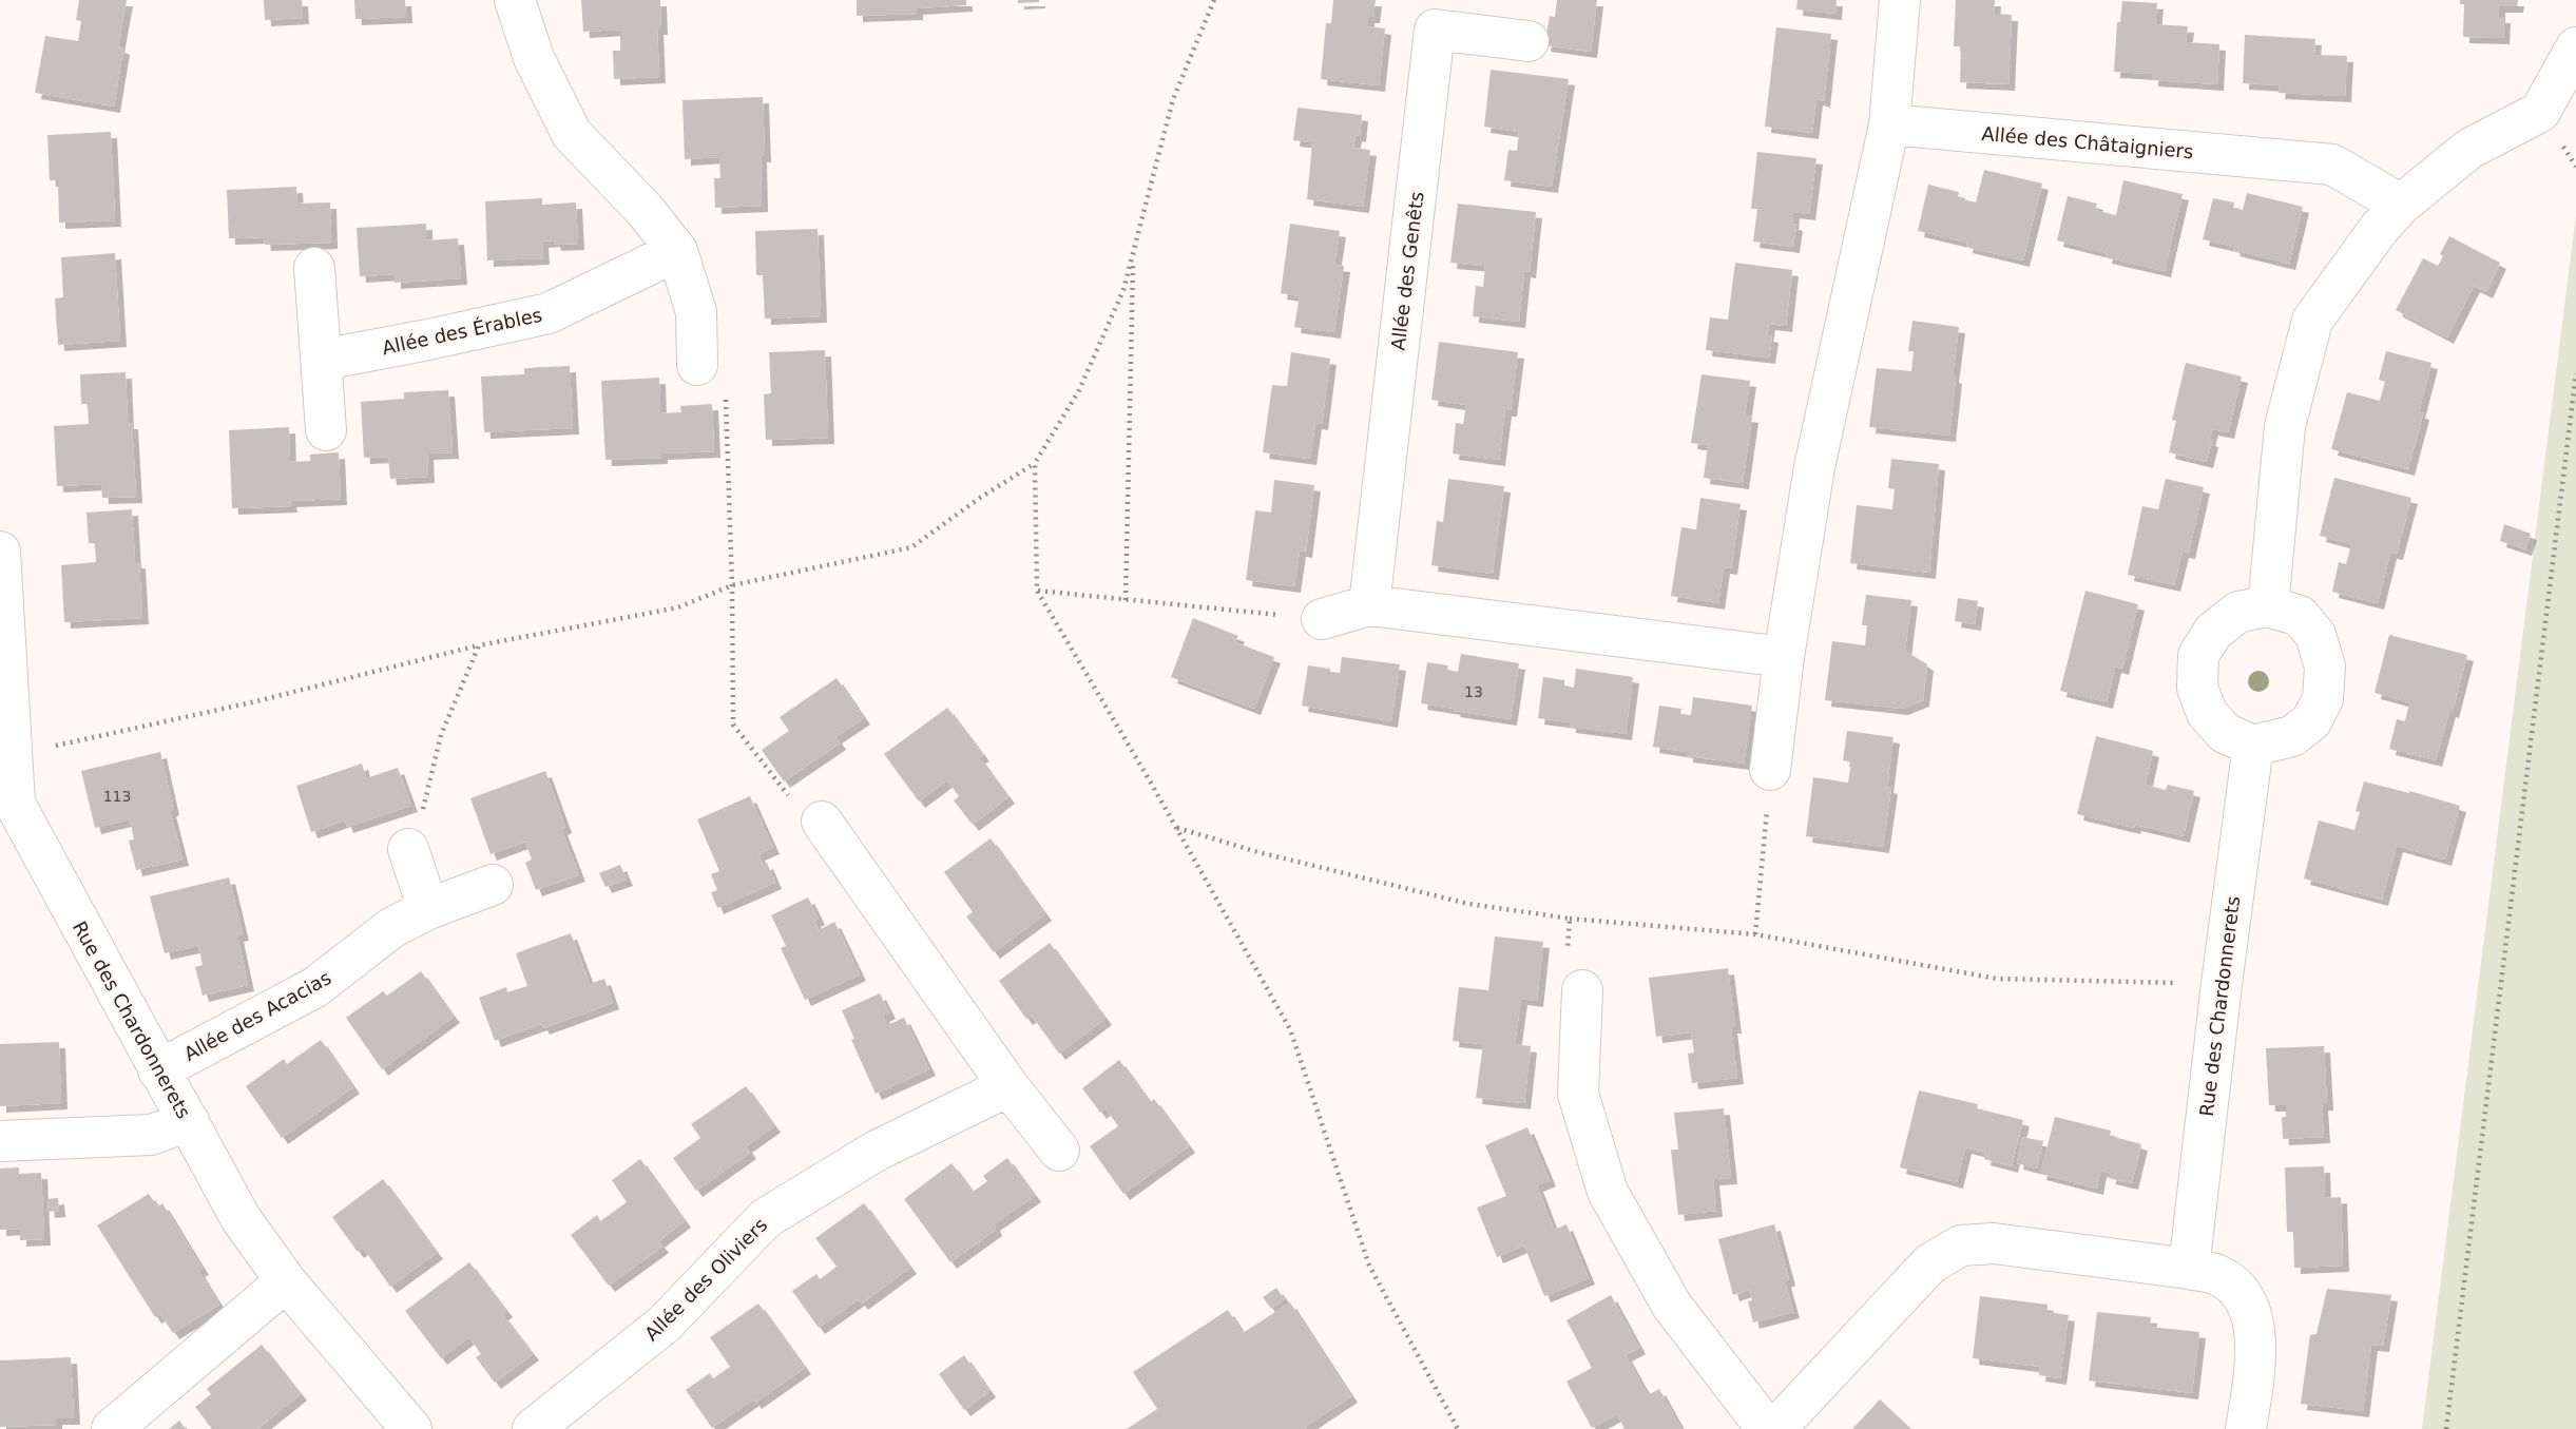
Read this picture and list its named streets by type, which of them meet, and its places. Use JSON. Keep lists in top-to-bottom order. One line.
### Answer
{"streets":{"street":["Allée des Châtaigniers","Allée des Genêts","Allée des Érables","Rue des Chardonnerets","Allée des Acacias","Allée des Oliviers"]},"crossings":[["Rue des Chardonnerets","Allée des Acacias"]],"house_numbers":["13","113"]}
